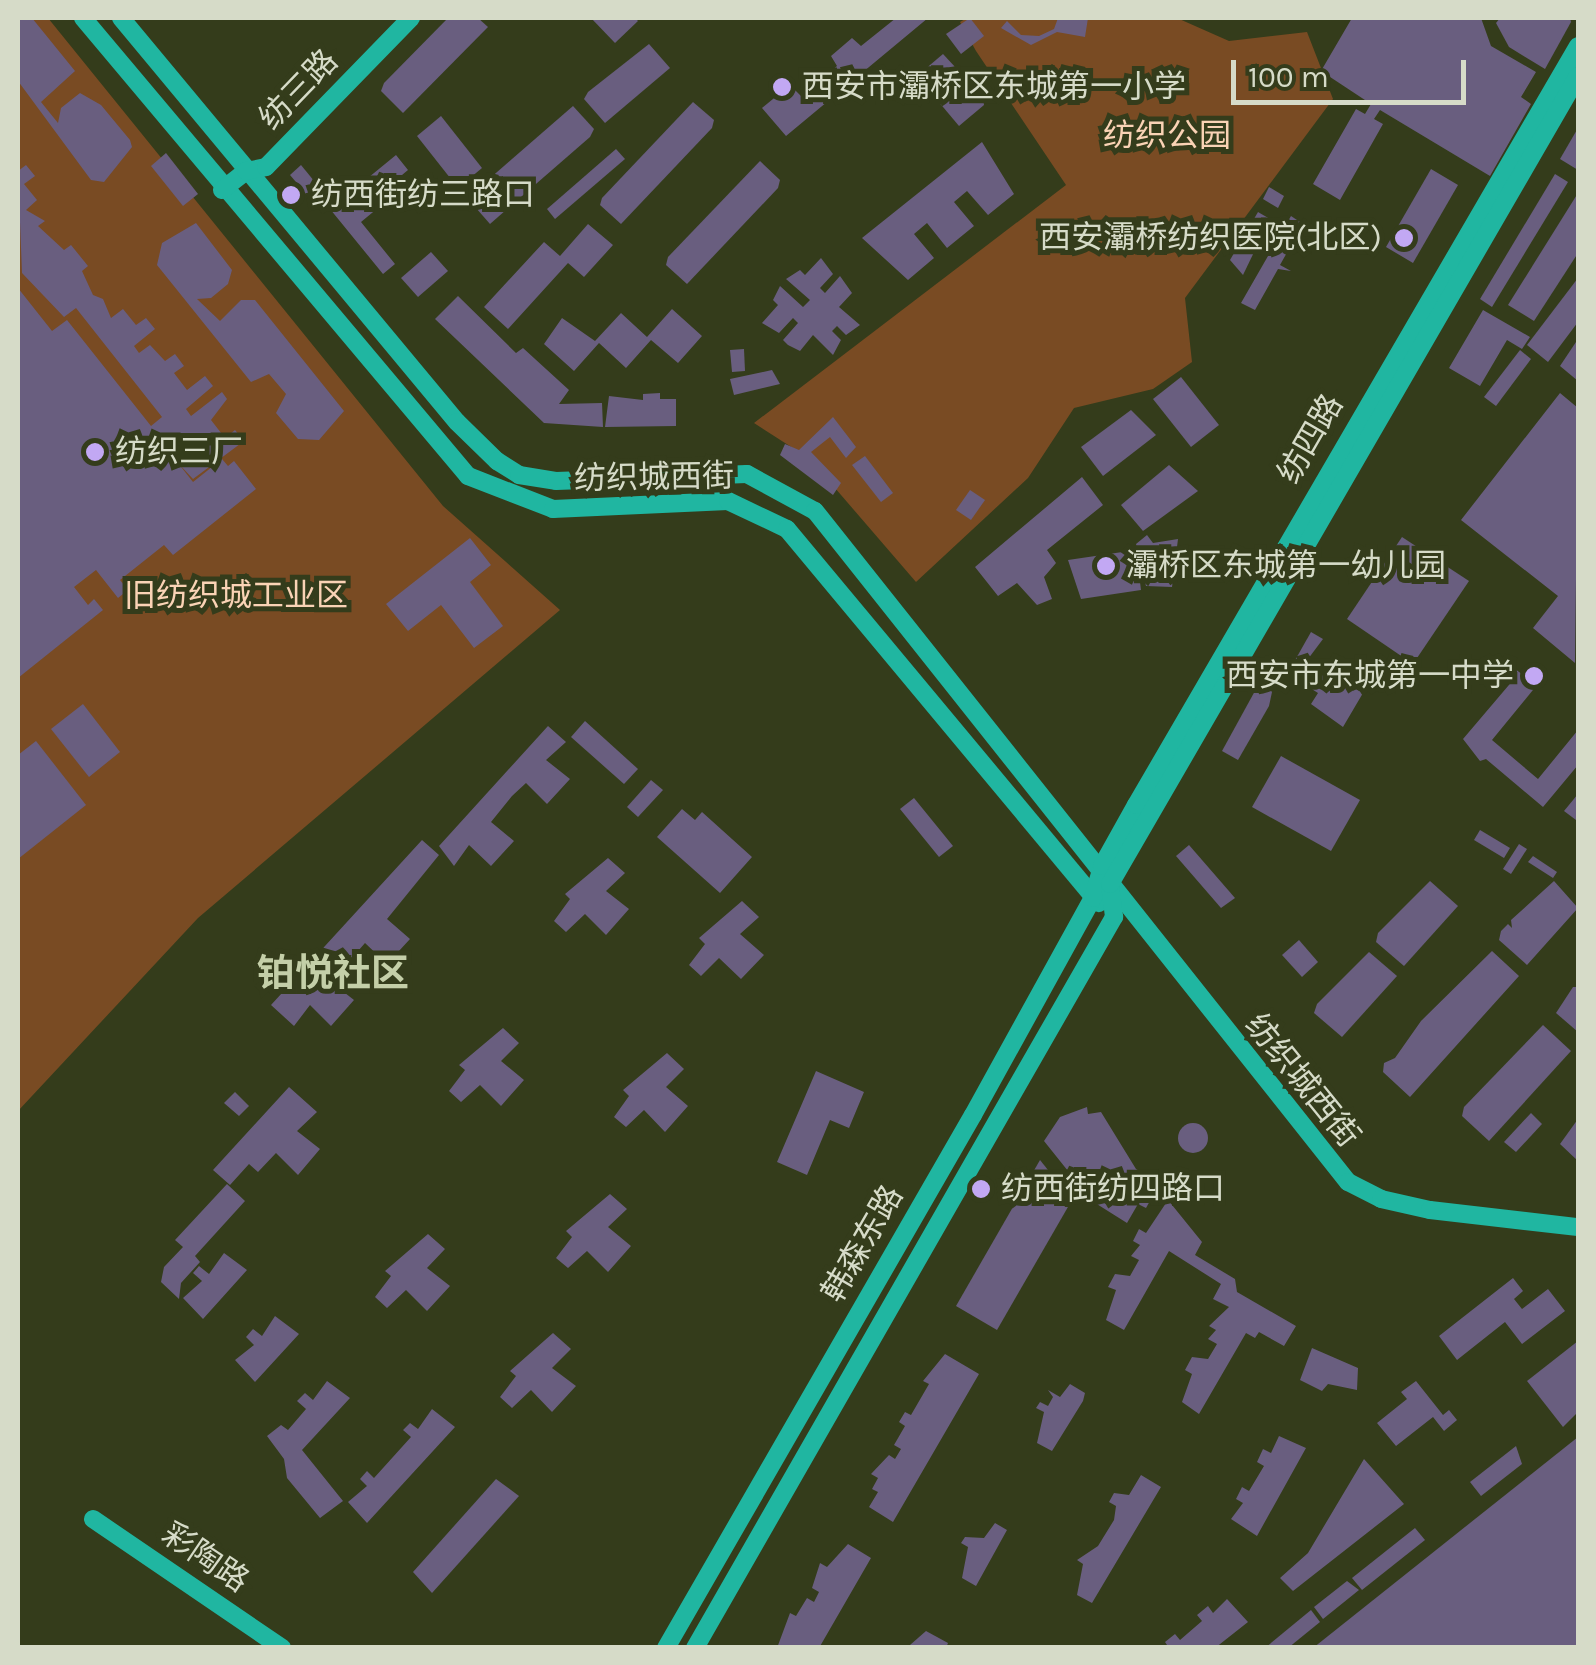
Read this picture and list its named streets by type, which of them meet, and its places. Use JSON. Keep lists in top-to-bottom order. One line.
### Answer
{"streets":{"main road":["纺三路","纺四路","纺织城西街","韩森东路","彩陶路"]},"crossings":[["纺三路","纺织城西街"],["纺四路","纺织城西街"],["纺四路","韩森东路"],["纺织城西街","韩森东路"]],"districts":["铂悦社区"],"parks":["纺织公园","旧纺织城工业区"],"places":["西安市灞桥区东城第一小学","纺西街纺三路口","西安灞桥纺织医院(北区)","纺织三厂","灞桥区东城第一幼儿园","西安市东城第一中学","纺西街纺四路口"],"scale_bar":"100 m"}
